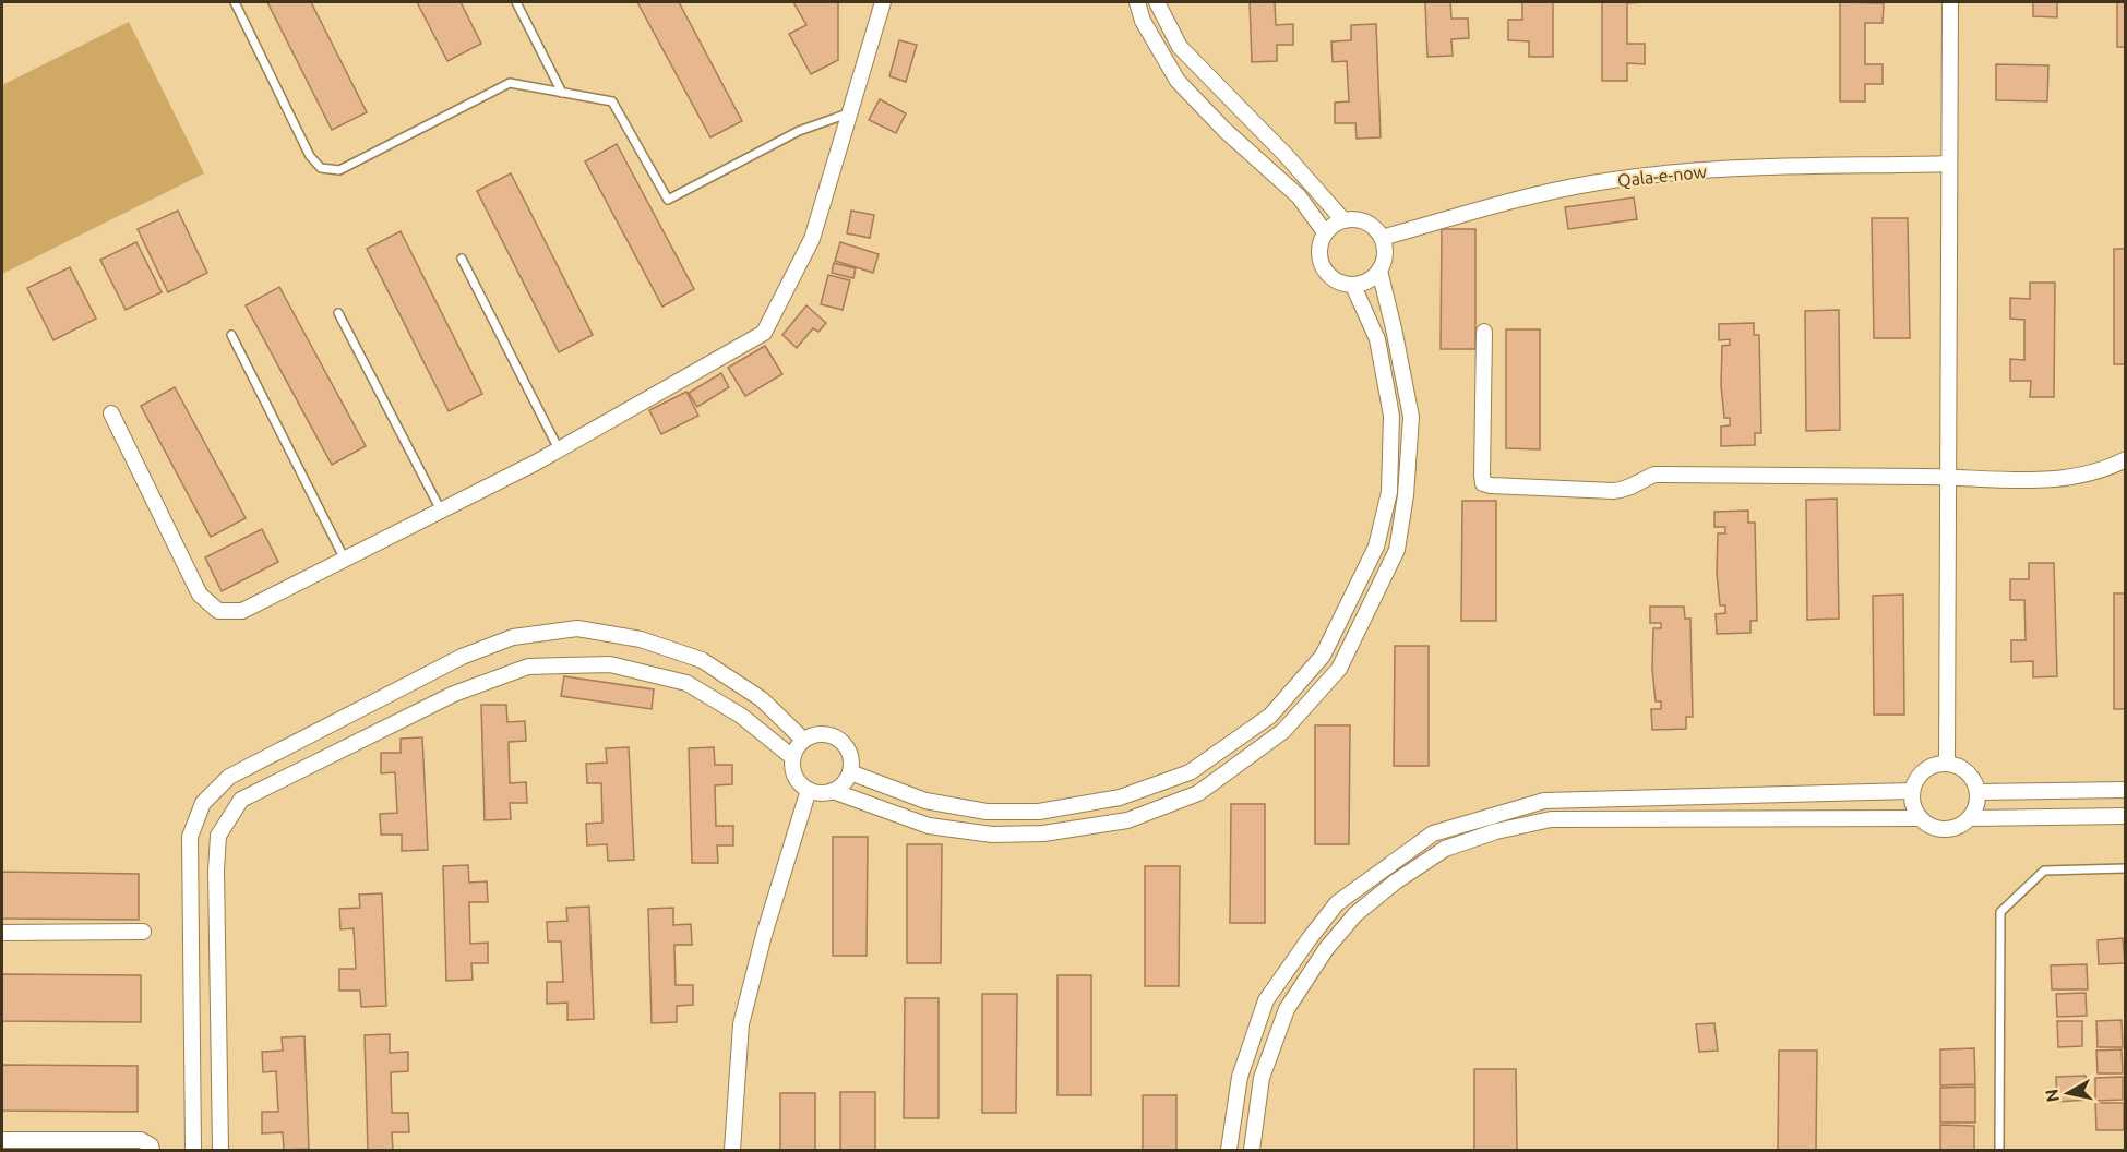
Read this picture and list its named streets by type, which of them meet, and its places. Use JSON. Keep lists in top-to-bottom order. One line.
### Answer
{"streets":{"street":["Qala-e-now"]},"north":"left"}
